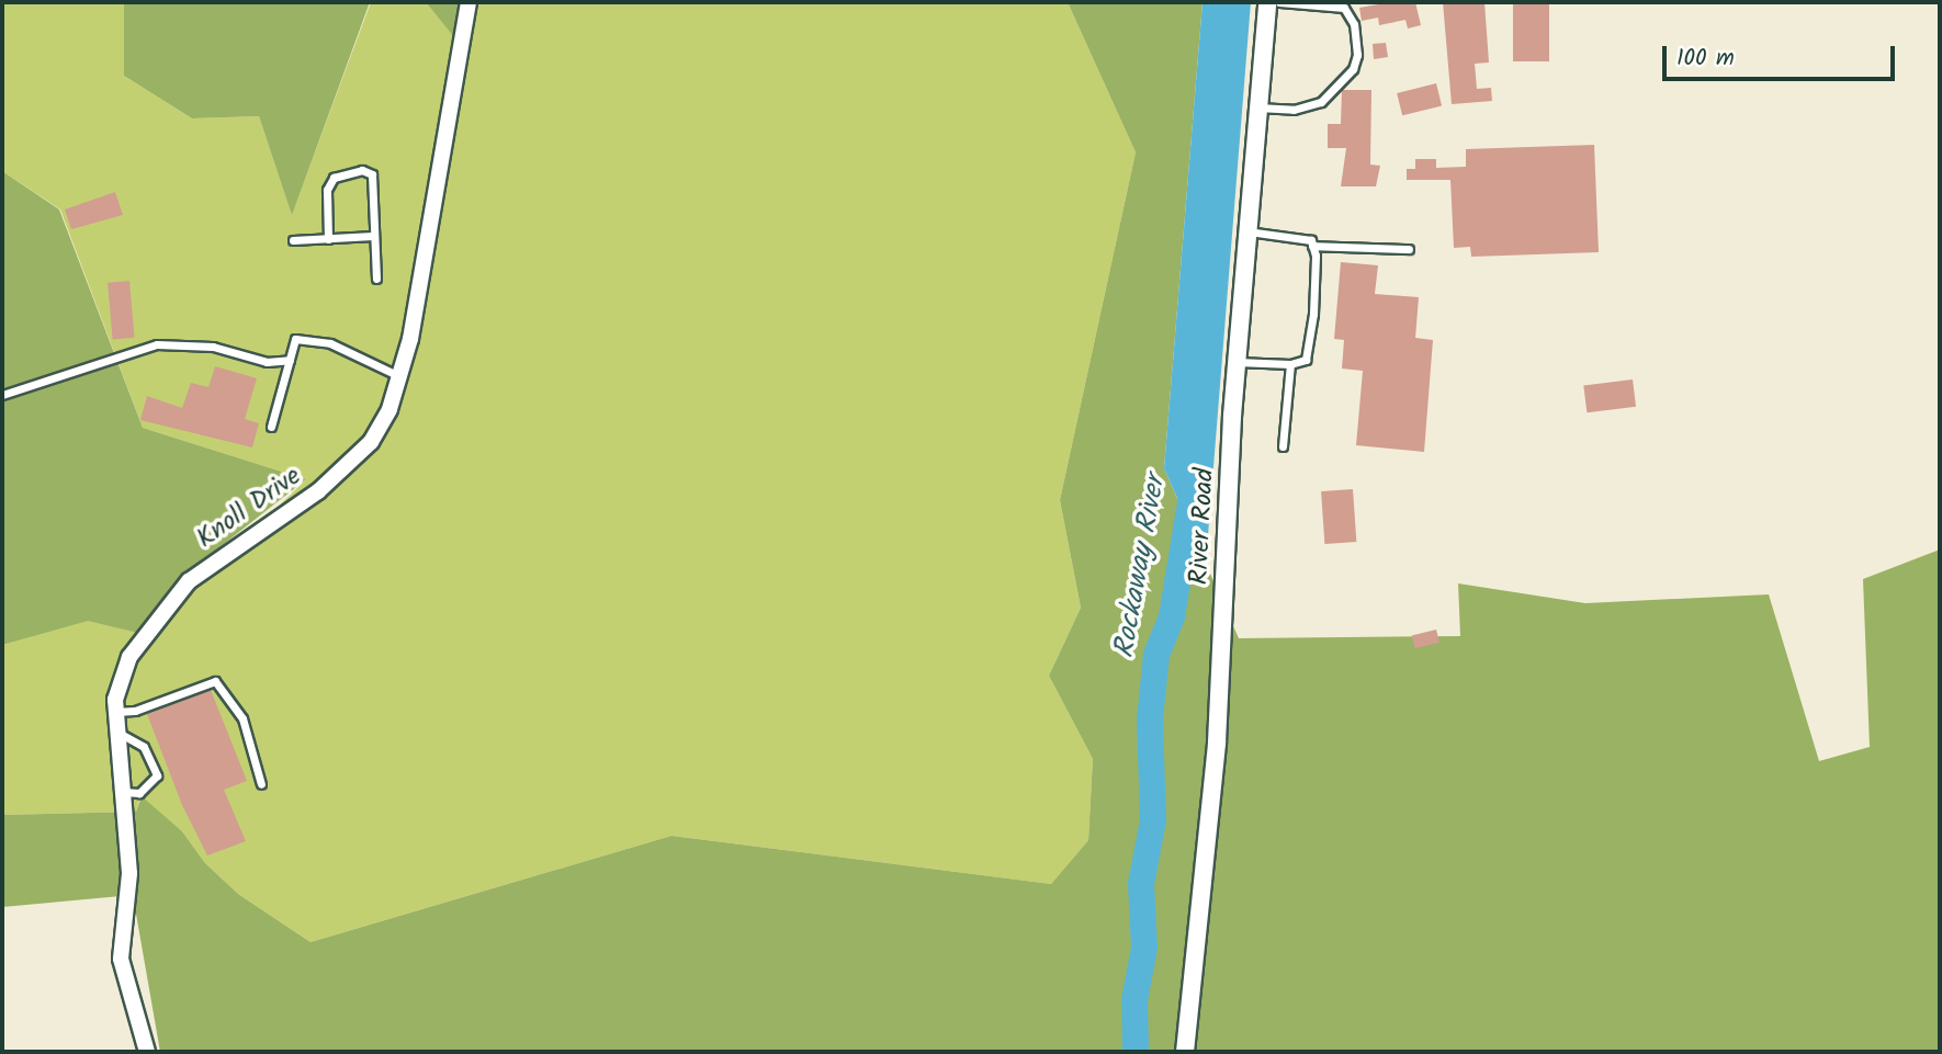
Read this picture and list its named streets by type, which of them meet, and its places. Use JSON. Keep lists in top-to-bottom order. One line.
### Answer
{"streets":{"street":["Knoll Drive","River Road"]},"water":["Rockaway River"],"scale_bar":"100 m"}
